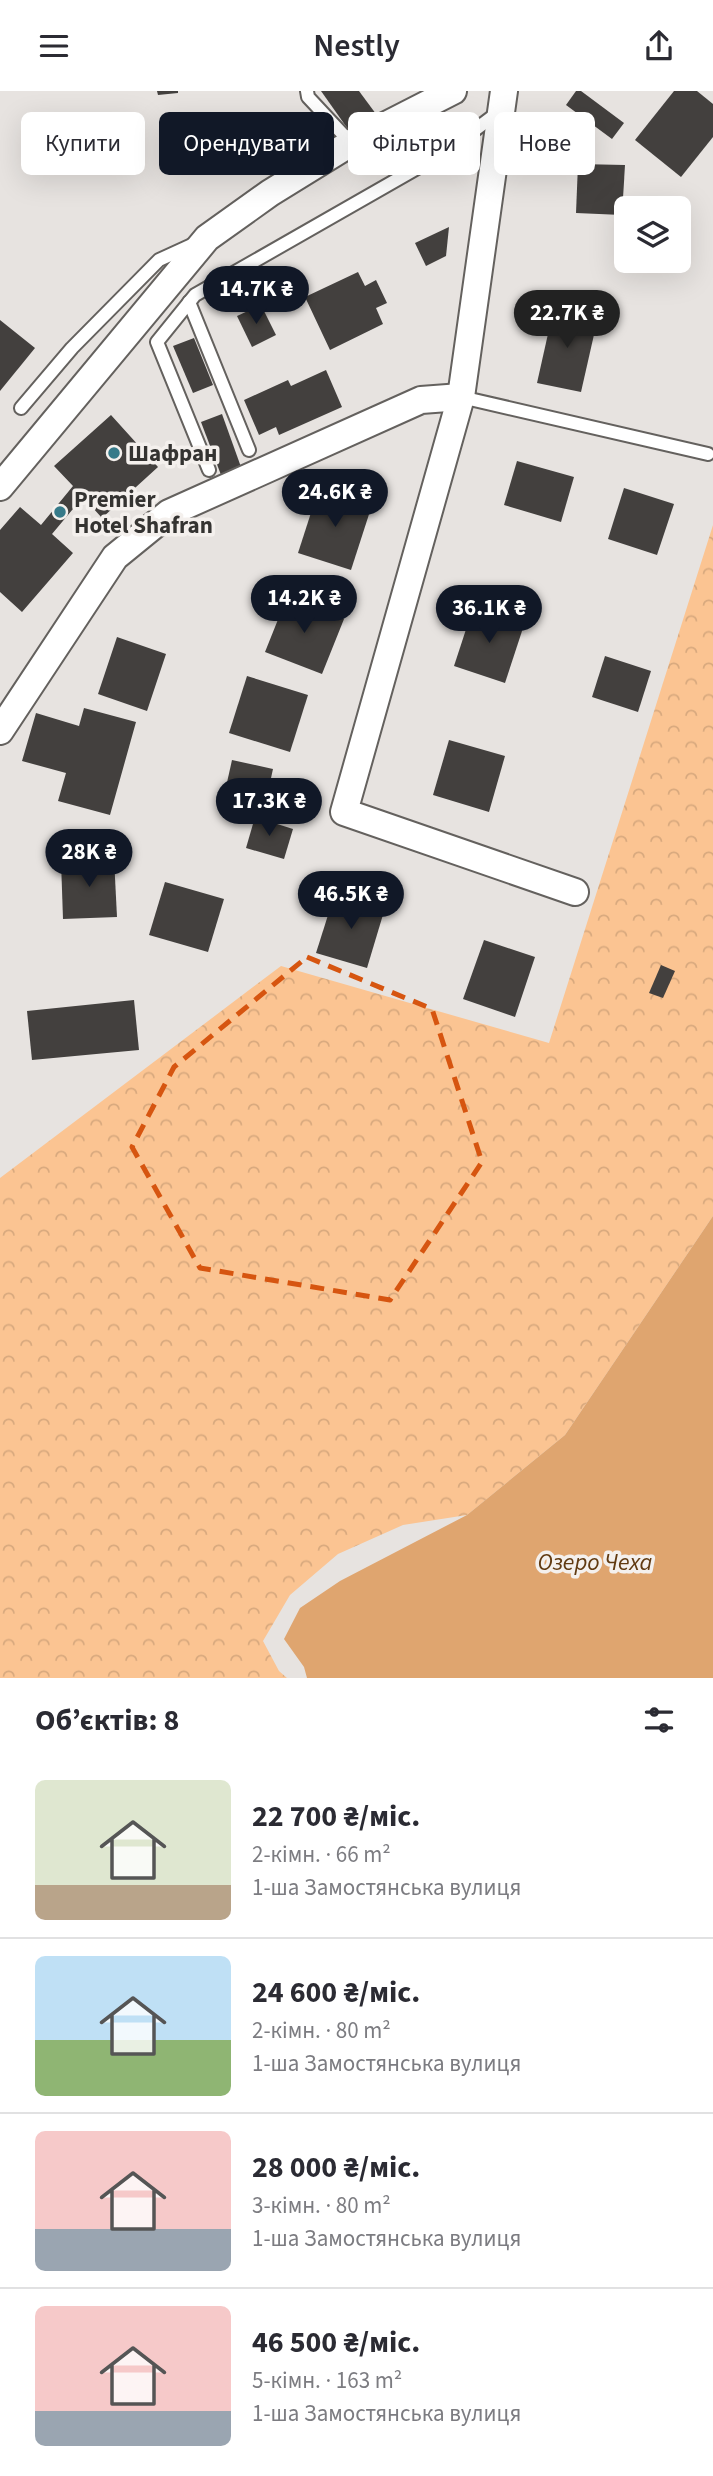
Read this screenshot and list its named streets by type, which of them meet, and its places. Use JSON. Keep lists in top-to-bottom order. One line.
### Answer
{"water":["Озеро Чеха"],"places":["Шафран","Premier Hotel Shafran"],"page":{"header":"Nestly","chip":["Купити","Орендувати","Фільтри","Нове"],"price":["14.7K ₴","22.7K ₴","24.6K ₴","14.2K ₴","36.1K ₴","17.3K ₴","28K ₴","46.5K ₴"],"heading":"Об’єктів: 8","list":[{"name":"22 700 ₴/міс.","note":"2-кімн. · 66 m² · 1-ша Замостянська вулиця"},{"name":"24 600 ₴/міс.","note":"2-кімн. · 80 m² · 1-ша Замостянська вулиця"},{"name":"28 000 ₴/міс.","note":"3-кімн. · 80 m² · 1-ша Замостянська вулиця"},{"name":"46 500 ₴/міс.","note":"5-кімн. · 163 m² · 1-ша Замостянська вулиця"}]}}
